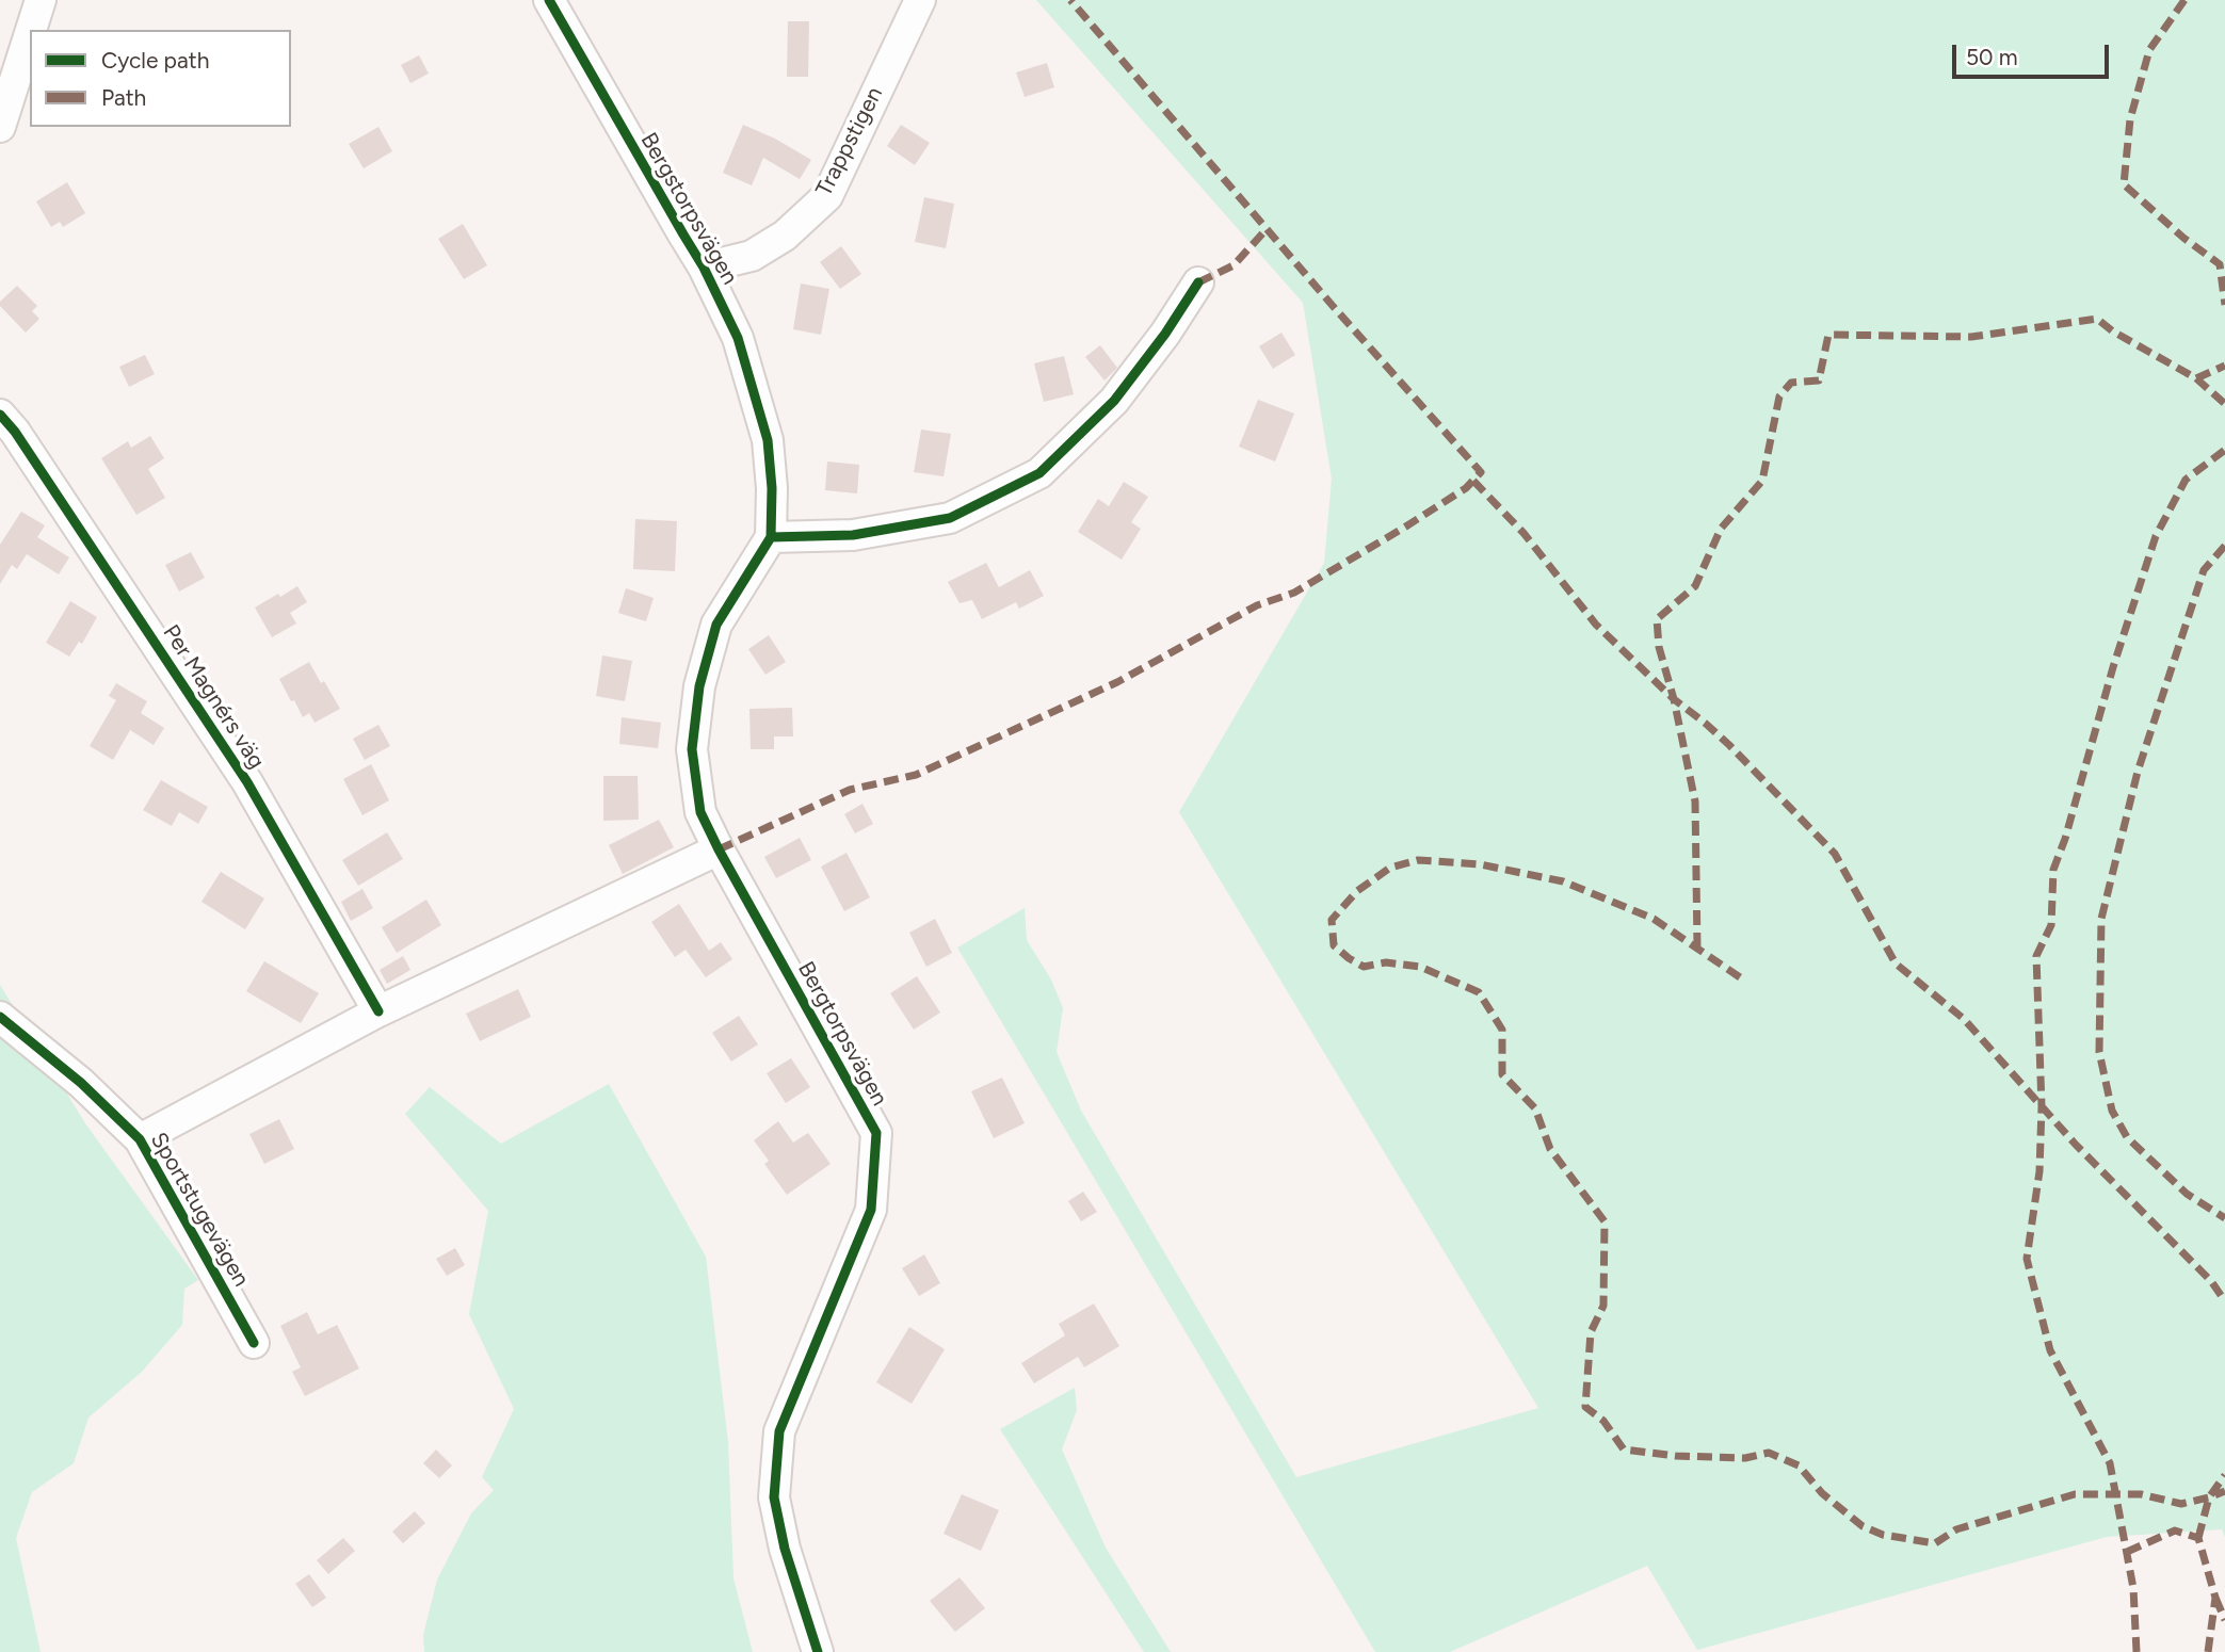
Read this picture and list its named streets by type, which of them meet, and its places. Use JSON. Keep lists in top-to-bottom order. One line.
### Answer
{"streets":{"street":["Trappstigen","Bergstorpsvägen","Per Magnérs väg","Bergtorpsvägen","Sportstugevägen"]},"crossings":[["Trappstigen","Bergstorpsvägen"],["Bergstorpsvägen","Bergtorpsvägen"]],"legend":["Cycle path","Path"],"scale_bar":"50 m"}
